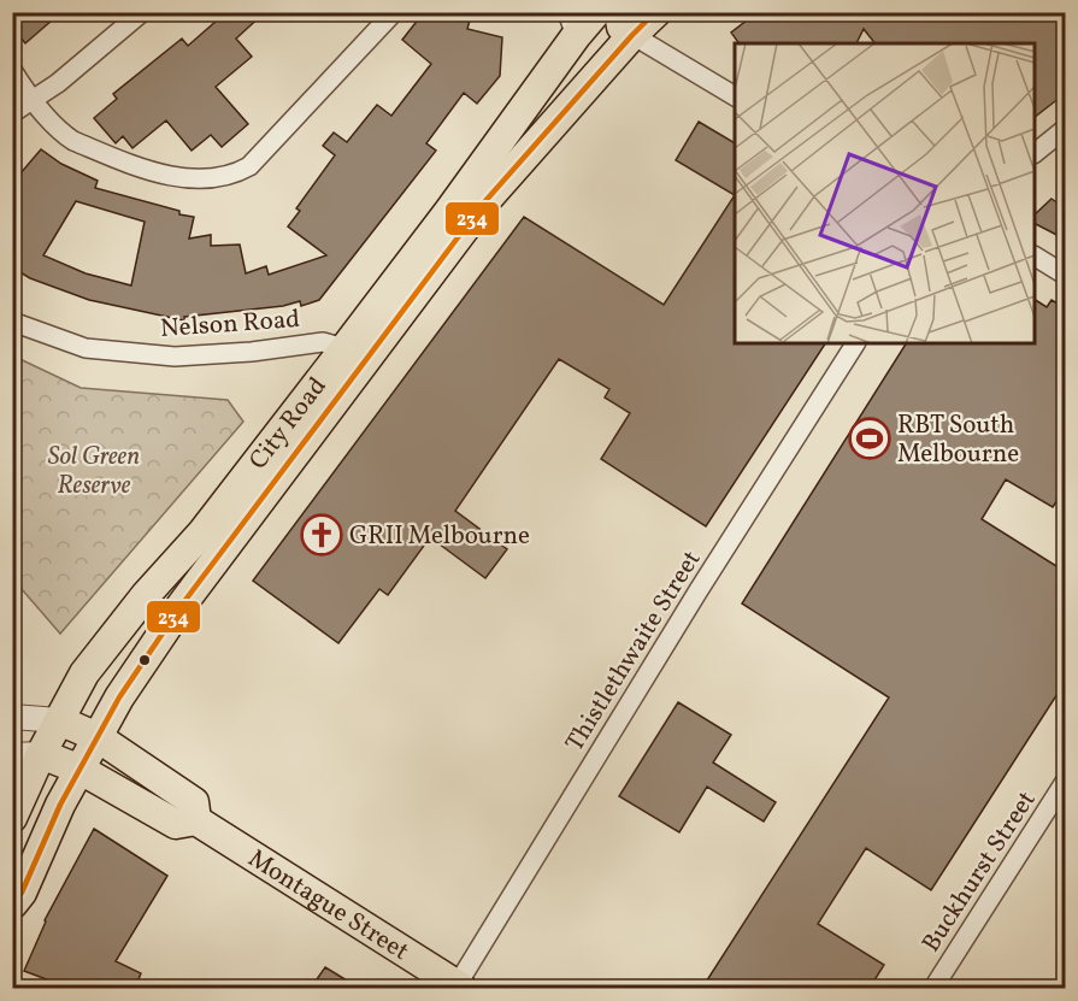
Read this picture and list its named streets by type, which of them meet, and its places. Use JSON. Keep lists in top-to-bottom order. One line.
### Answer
{"streets":{"main road":["City Road","Montague Street"],"street":["Nelson Road","Thistlethwaite Street","Buckhurst Street"]},"crossings":[["Nelson Road","City Road"],["City Road","Montague Street"],["Thistlethwaite Street","Montague Street"]],"parks":["Sol Green Reserve"],"places":{"sports":["RBT South Melbourne"],"church":["GRII Melbourne"]},"lines":["transit line 234"]}
